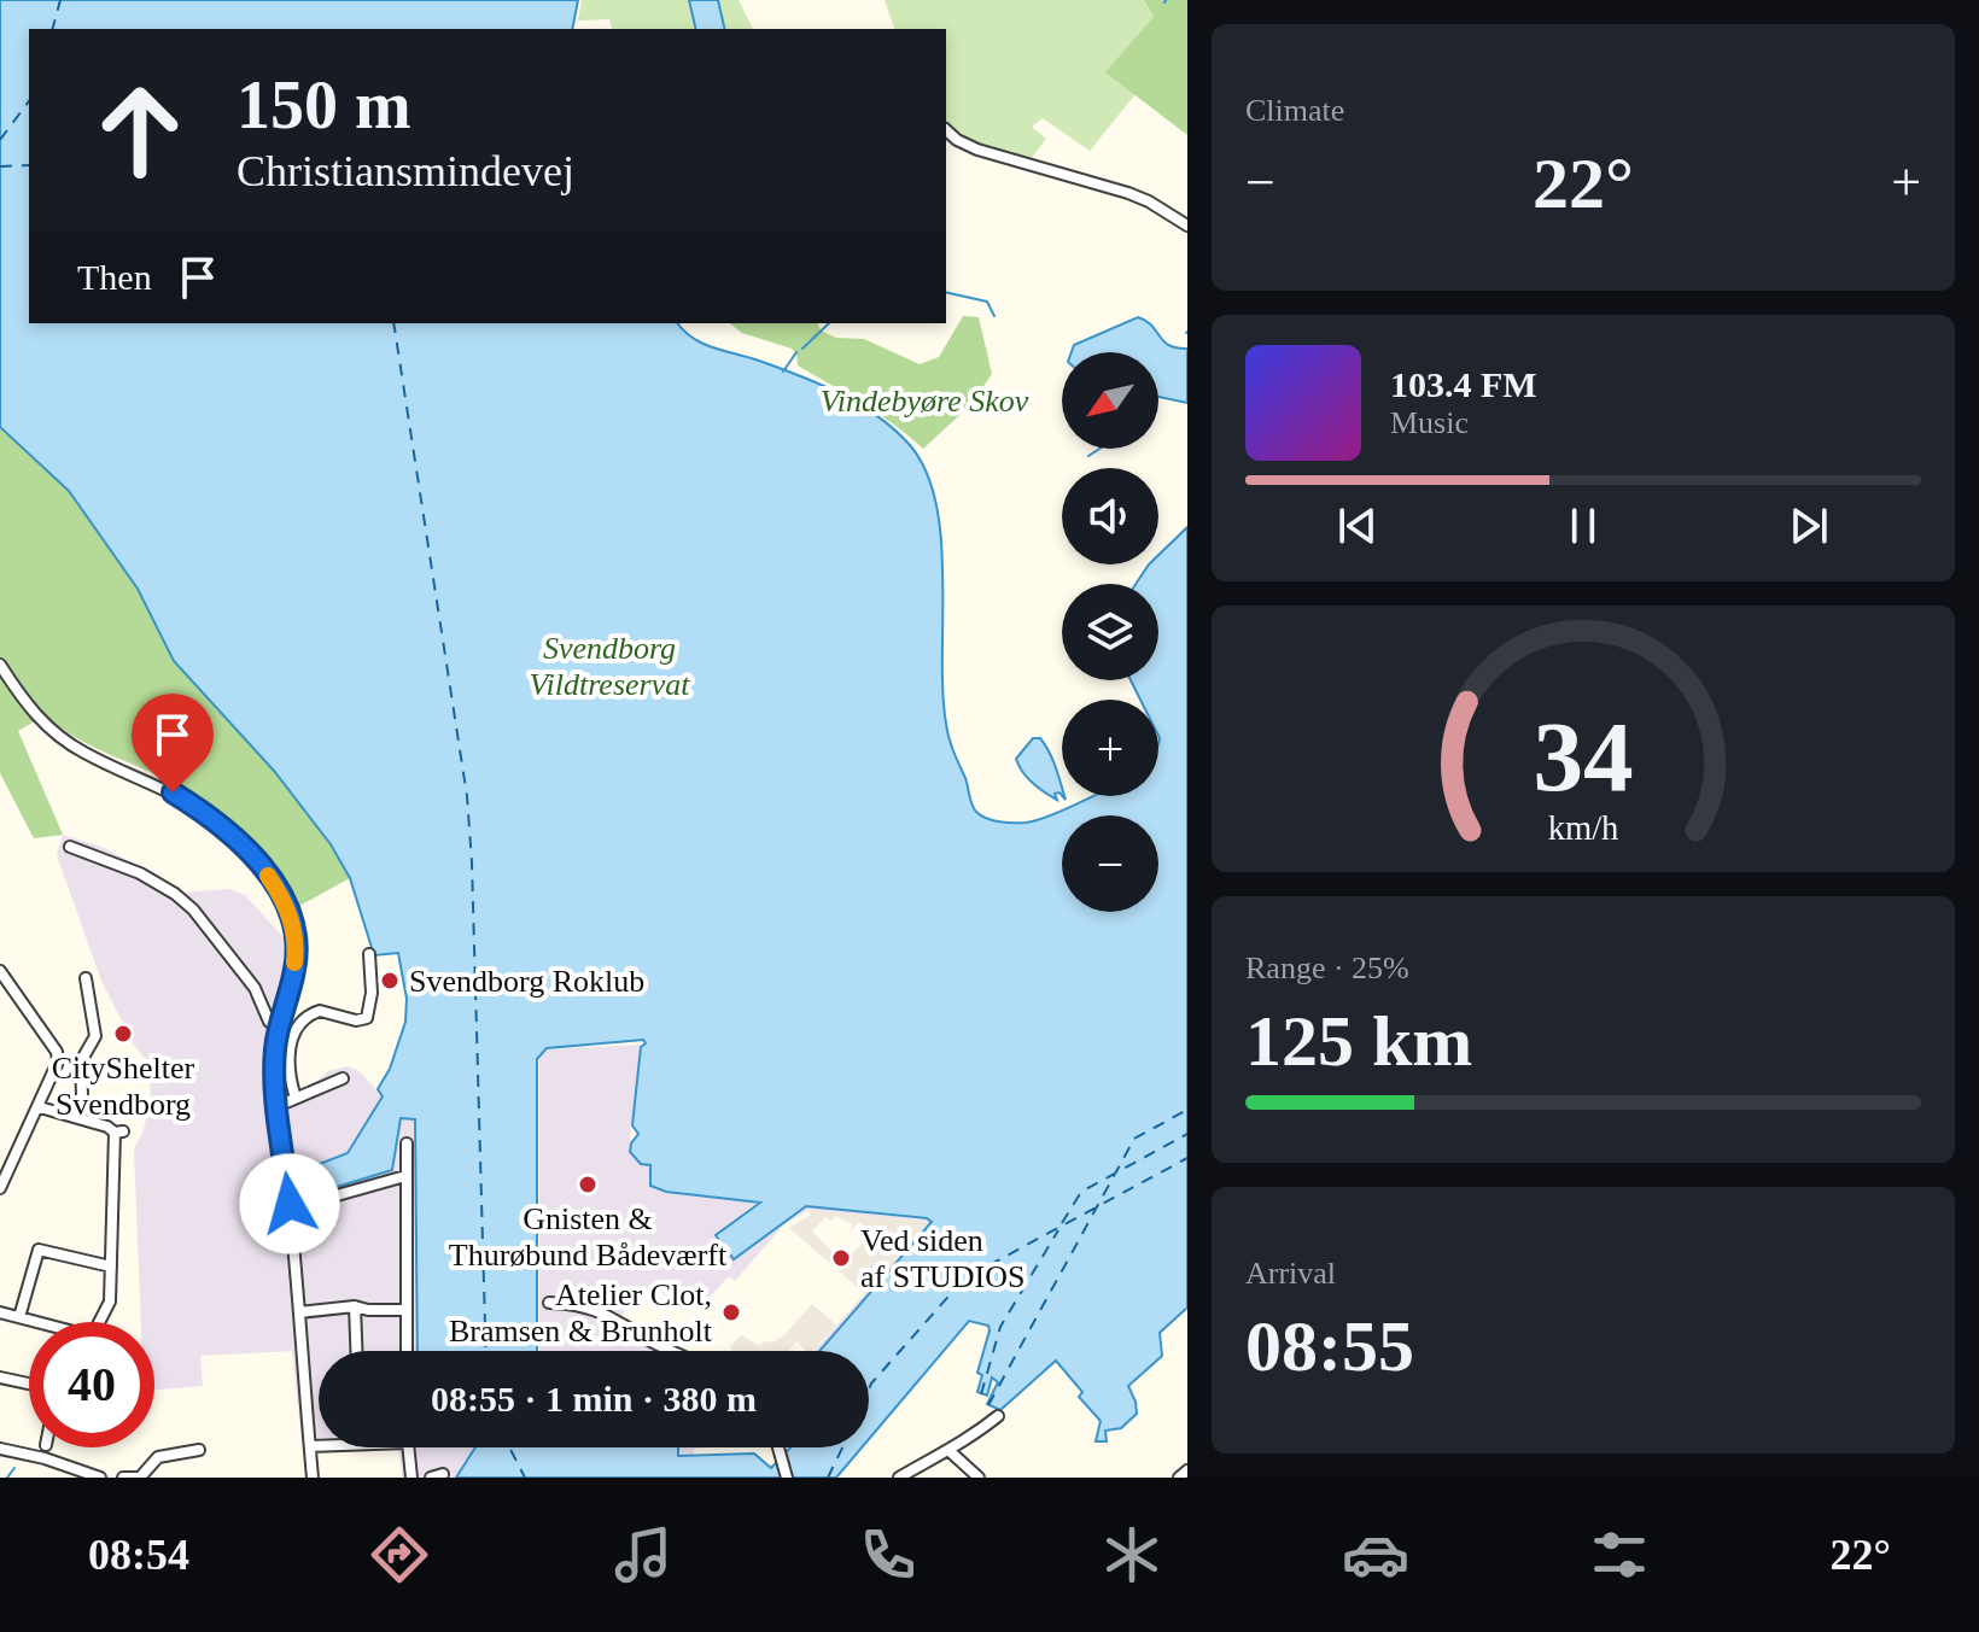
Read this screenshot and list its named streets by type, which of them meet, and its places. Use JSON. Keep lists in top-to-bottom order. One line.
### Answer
{"parks":["Vindebyøre Skov","Svendborg Vildtreservat"],"places":["Svendborg Roklub","CityShelter Svendborg","Gnisten & Thurøbund Bådeværft","Ved siden af STUDIOS","Atelier Clot, Bramsen & Brunholt"],"north":"bottom left","page":{"tile":["Climate",["Range · 25%","125 km"],["Arrival","08:55"]],"turn":["150 m","Christiansmindevej"],"heat":["−","22°","+"],"then":"Then","song":["103.4 FM","Music"],"map_buttons":["+","−"],"limit":"40","trip":"08:55 · 1 min · 380 m","tabs":["08:54","22°"],"gauge":["34","km/h"]}}
